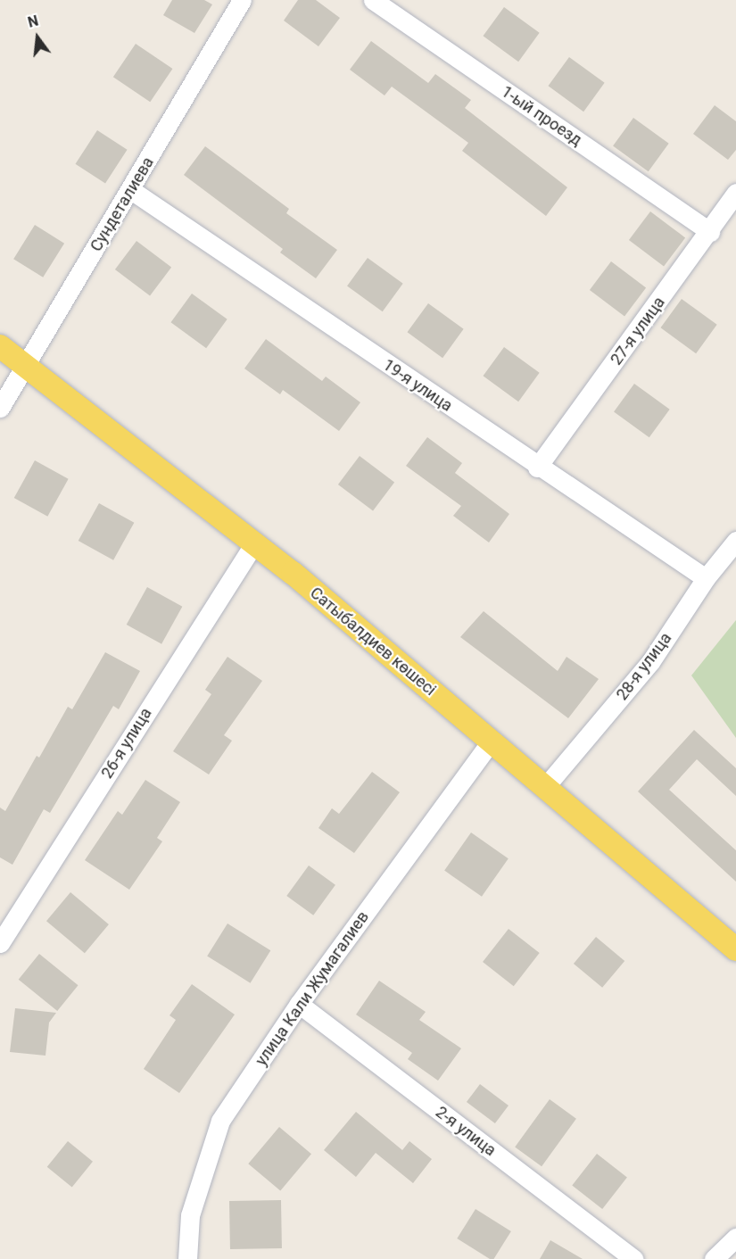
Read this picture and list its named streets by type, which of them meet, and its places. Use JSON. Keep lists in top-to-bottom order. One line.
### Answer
{"streets":{"main road":["Сатыбалдиев көшесі"],"street":["1-ый проезд","Сундеталиева","27-я улица","19-я улица","28-я улица","26-я улица","улица Кали Жумагалиев","2-я улица"]},"crossings":[["1-ый проезд","27-я улица"],["Сундеталиева","19-я улица"],["Сундеталиева","Сатыбалдиев көшесі"],["27-я улица","19-я улица"],["19-я улица","28-я улица"],["Сатыбалдиев көшесі","28-я улица"],["Сатыбалдиев көшесі","26-я улица"],["Сатыбалдиев көшесі","улица Кали Жумагалиев"],["улица Кали Жумагалиев","2-я улица"]],"north":"top"}
